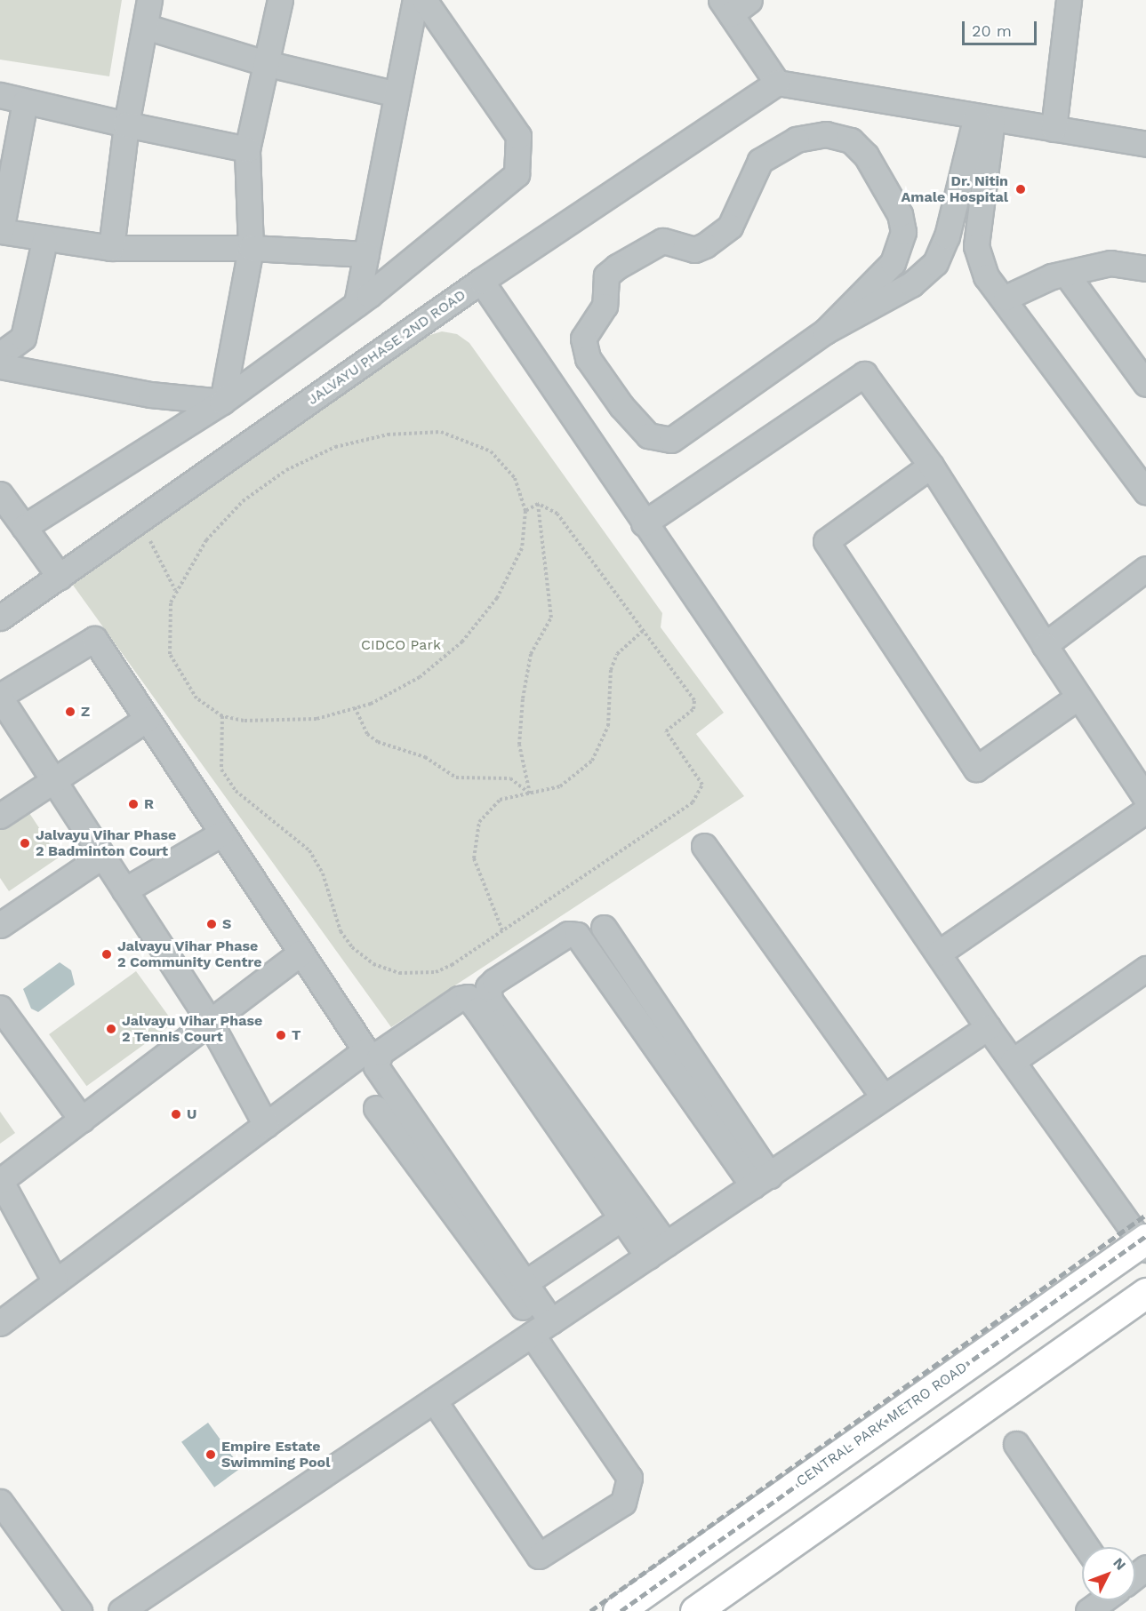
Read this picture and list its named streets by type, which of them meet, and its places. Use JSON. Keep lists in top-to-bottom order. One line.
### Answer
{"streets":{"main road":["CENTRAL PARK METRO ROAD"],"street":["JALVAYU PHASE 2ND ROAD"]},"parks":["CIDCO Park"],"places":["Dr. Nitin Amale Hospital","Z","R","Jalvayu Vihar Phase 2 Badminton Court","S","Jalvayu Vihar Phase 2 Community Centre","Jalvayu Vihar Phase 2 Tennis Court","T","U","Empire Estate Swimming Pool"],"scale_bar":"20 m","north":"top right"}
